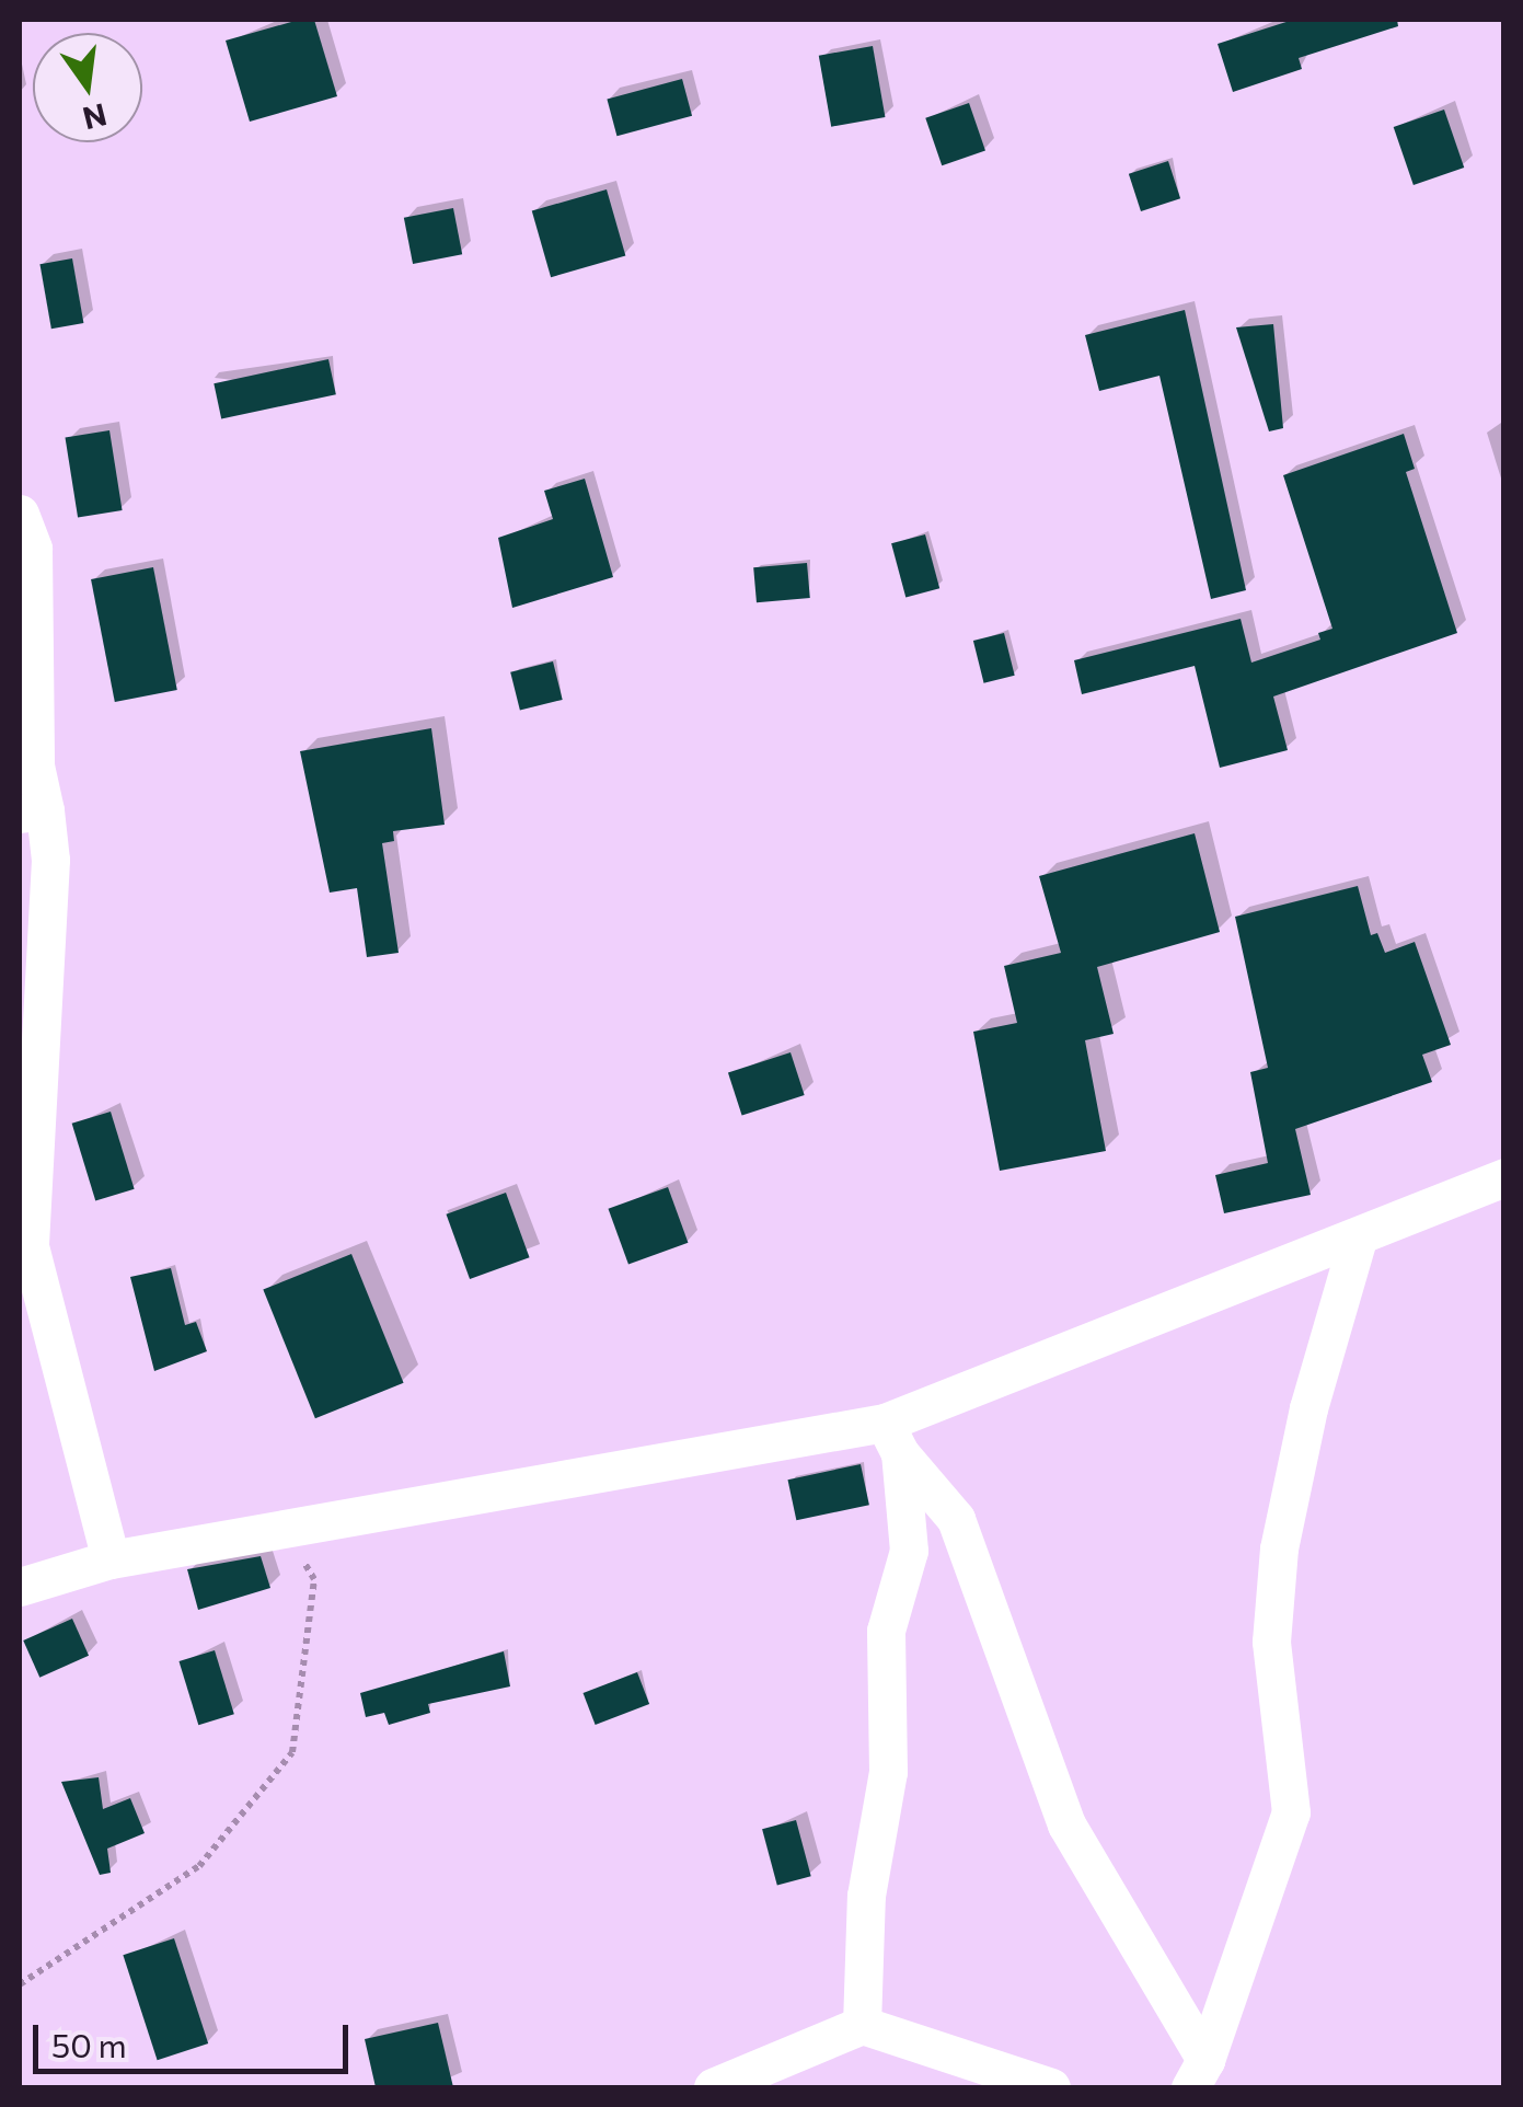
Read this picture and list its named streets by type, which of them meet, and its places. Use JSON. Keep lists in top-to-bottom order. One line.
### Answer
{"scale_bar":"50 m","north":"bottom"}
